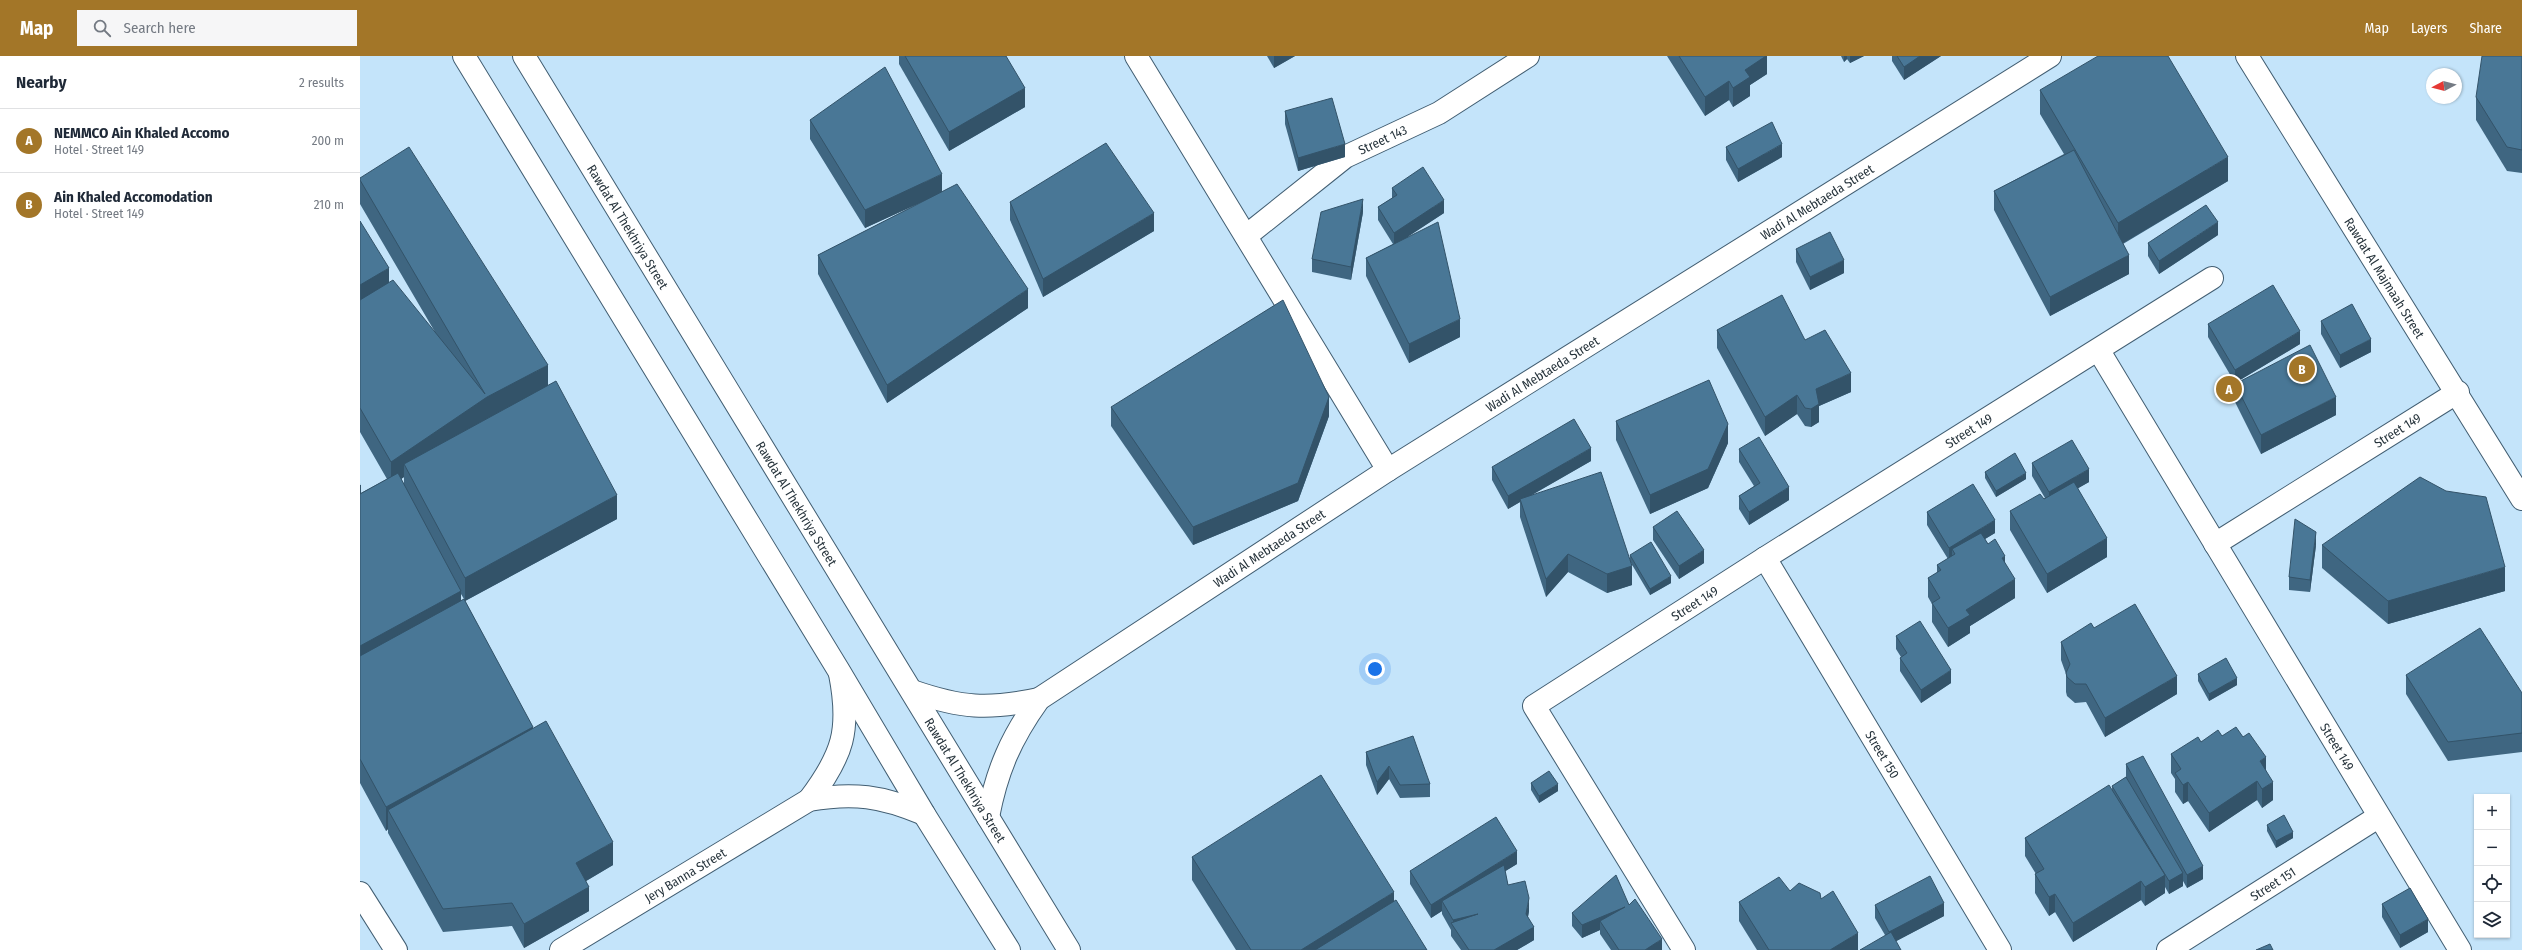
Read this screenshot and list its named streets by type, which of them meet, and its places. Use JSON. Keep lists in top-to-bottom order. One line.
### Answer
{"streets":{"street":["Street 143","Wadi Al Mebtaeda Street","Rawdat Al Thekhriya Street","Rawdat Al Majmaah Street","Street 149","Street 150","Jery Banna Street","Street 151"]},"crossings":[["Wadi Al Mebtaeda Street","Rawdat Al Thekhriya Street"],["Rawdat Al Majmaah Street","Street 149"],["Street 149","Street 150"],["Street 149","Street 151"]],"north":"left","page":{"header":"Map","search":"Search here","nav":["Map","Layers","Share"],"heading":["Nearby","2 results"],"list":[{"mark":"A","name":"NEMMCO Ain Khaled Accomo","note":"Hotel · Street 149","value":"200 m"},{"mark":"B","name":"Ain Khaled Accomodation","note":"Hotel · Street 149","value":"210 m"}],"pins":["B","A"],"map_buttons":["+","−"]}}
